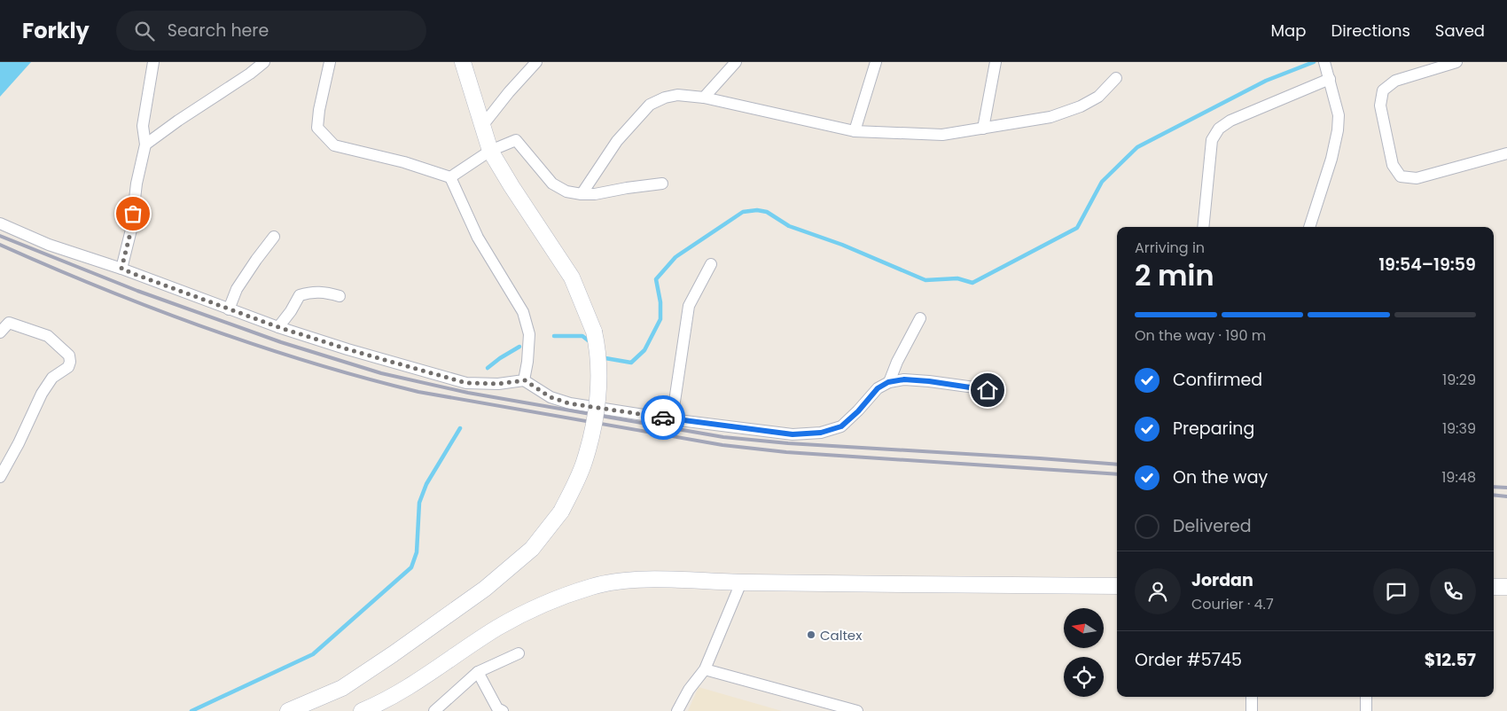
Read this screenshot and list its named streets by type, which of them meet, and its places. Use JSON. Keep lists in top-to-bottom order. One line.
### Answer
{"places":["Caltex"],"north":"left","page":{"header":"Forkly","search":"Search here","nav":["Map","Directions","Saved"],"heading":["2 min","Arriving in","19:54–19:59"],"panel":["Jordan","Courier · 4.7","Order #5745","$12.57"],"bar":"On the way · 190 m","list":[["Confirmed","19:29"],["Preparing","19:39"],["On the way","19:48"],"Delivered"]}}
